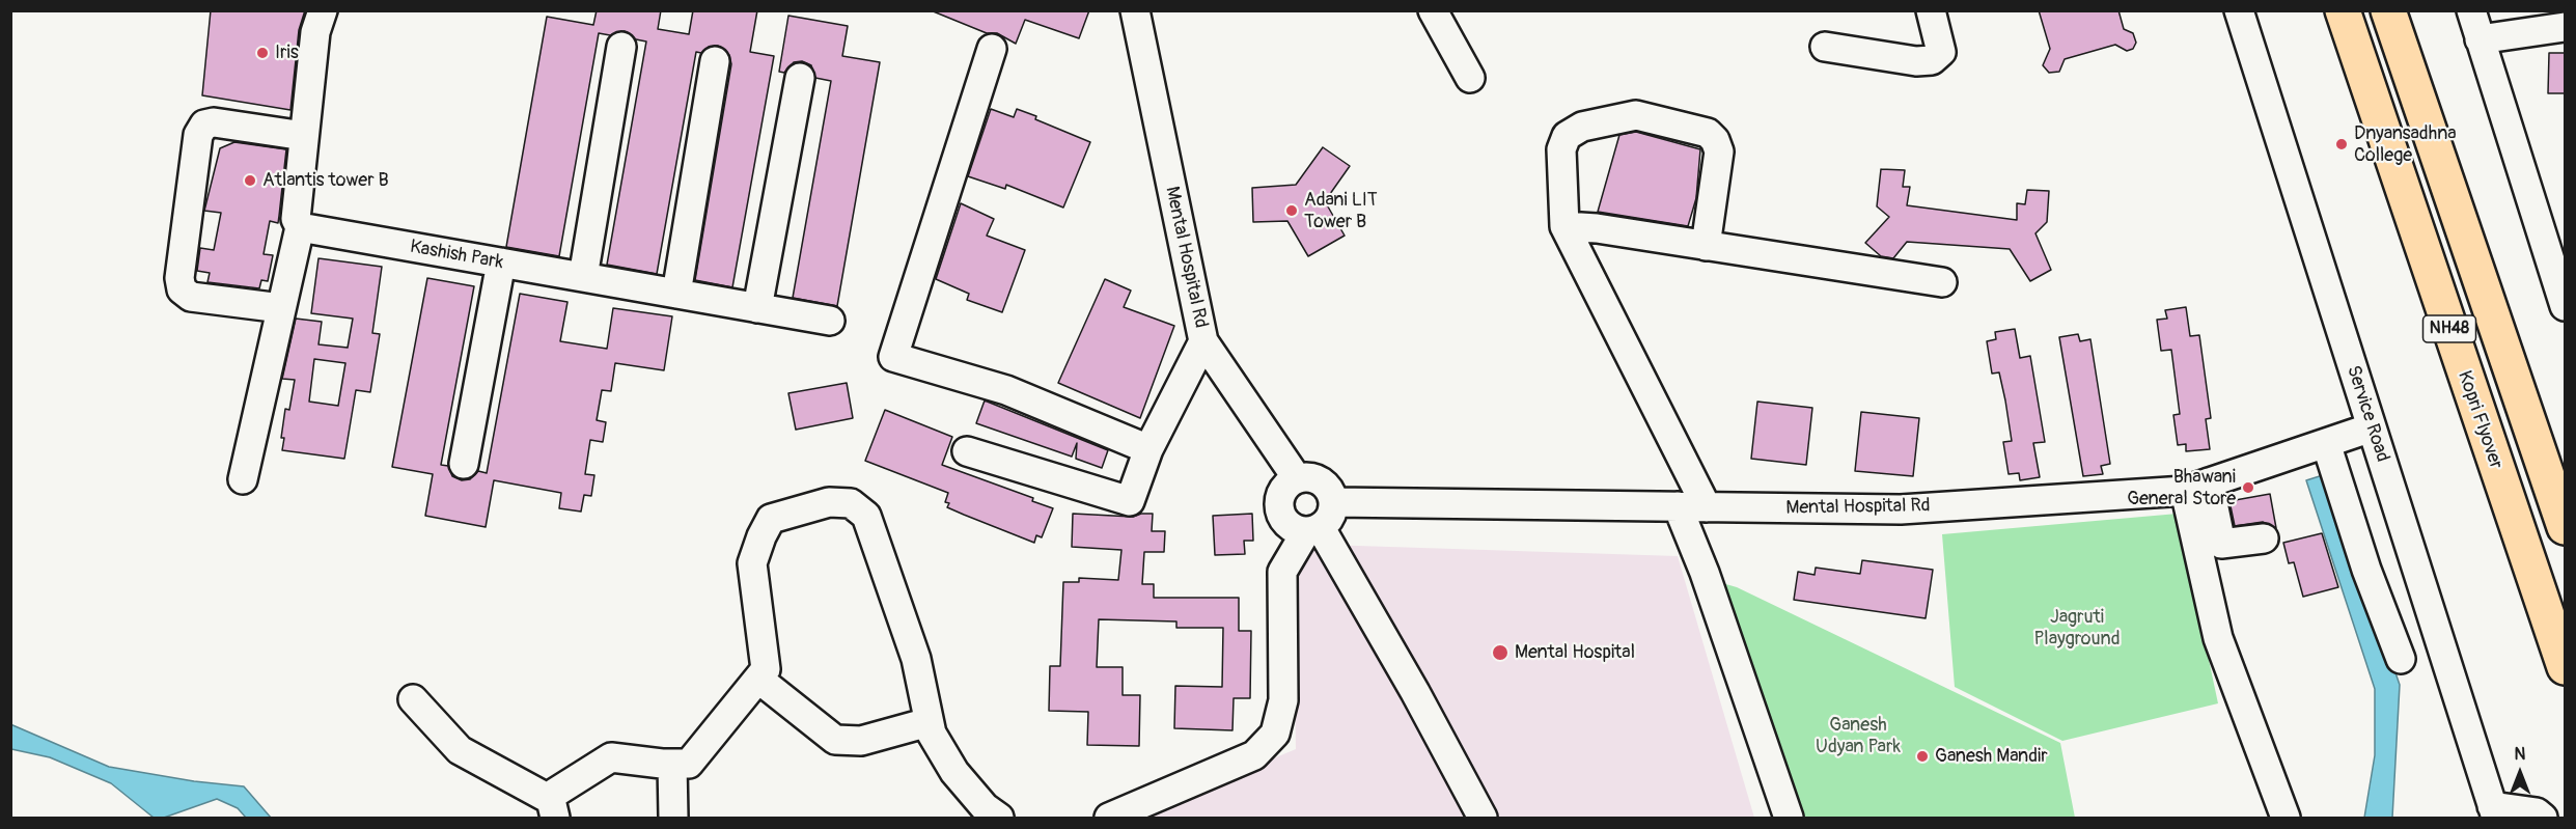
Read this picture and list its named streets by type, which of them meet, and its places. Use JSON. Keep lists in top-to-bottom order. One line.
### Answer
{"streets":{"highway":["NH48","Kopri Flyover"],"street":["Kashish Park","Mental Hospital Rd","Service Road"]},"crossings":[["Mental Hospital Rd","Service Road"],["NH48","Kopri Flyover"]],"parks":["Jagruti Playground","Ganesh Udyan Park"],"places":["Iris","Dnyansadhna College","Atlantis tower B","Adani LIT Tower B","Bhawani General Store","Mental Hospital","Ganesh Mandir"],"north":"top"}
